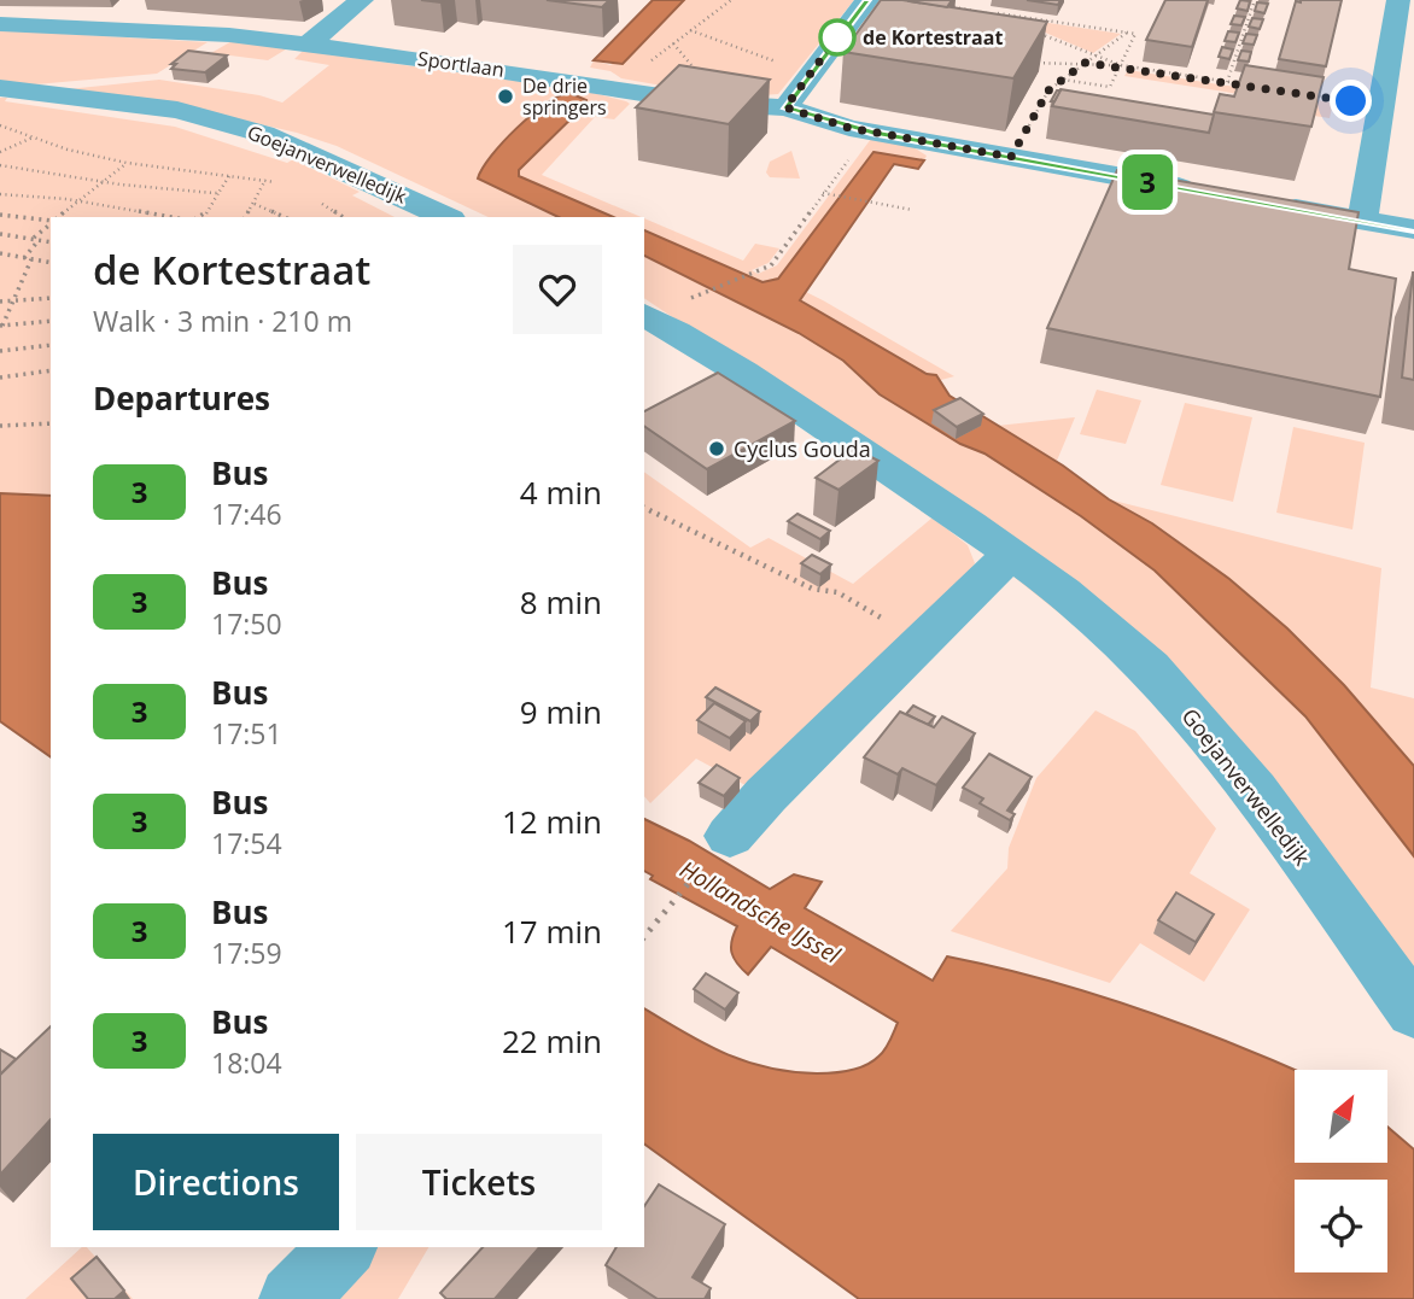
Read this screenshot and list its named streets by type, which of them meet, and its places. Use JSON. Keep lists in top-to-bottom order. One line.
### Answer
{"streets":{"street":["Sportlaan","Goejanverwelledijk"]},"water":["Hollandsche IJssel"],"places":["de Kortestraat","De drie springers","Cyclus Gouda"],"lines":["bus line 3"],"north":"top right","page":{"on_map":"3","heading":[["de Kortestraat","Walk · 3 min · 210 m"],"Departures"],"list":[{"mark":"3","name":"Bus","note":"17:46","value":"4 min"},{"mark":"3","name":"Bus","note":"17:50","value":"8 min"},{"mark":"3","name":"Bus","note":"17:51","value":"9 min"},{"mark":"3","name":"Bus","note":"17:54","value":"12 min"},{"mark":"3","name":"Bus","note":"17:59","value":"17 min"},{"mark":"3","name":"Bus","note":"18:04","value":"22 min"}],"buttons":["Directions","Tickets"]}}
